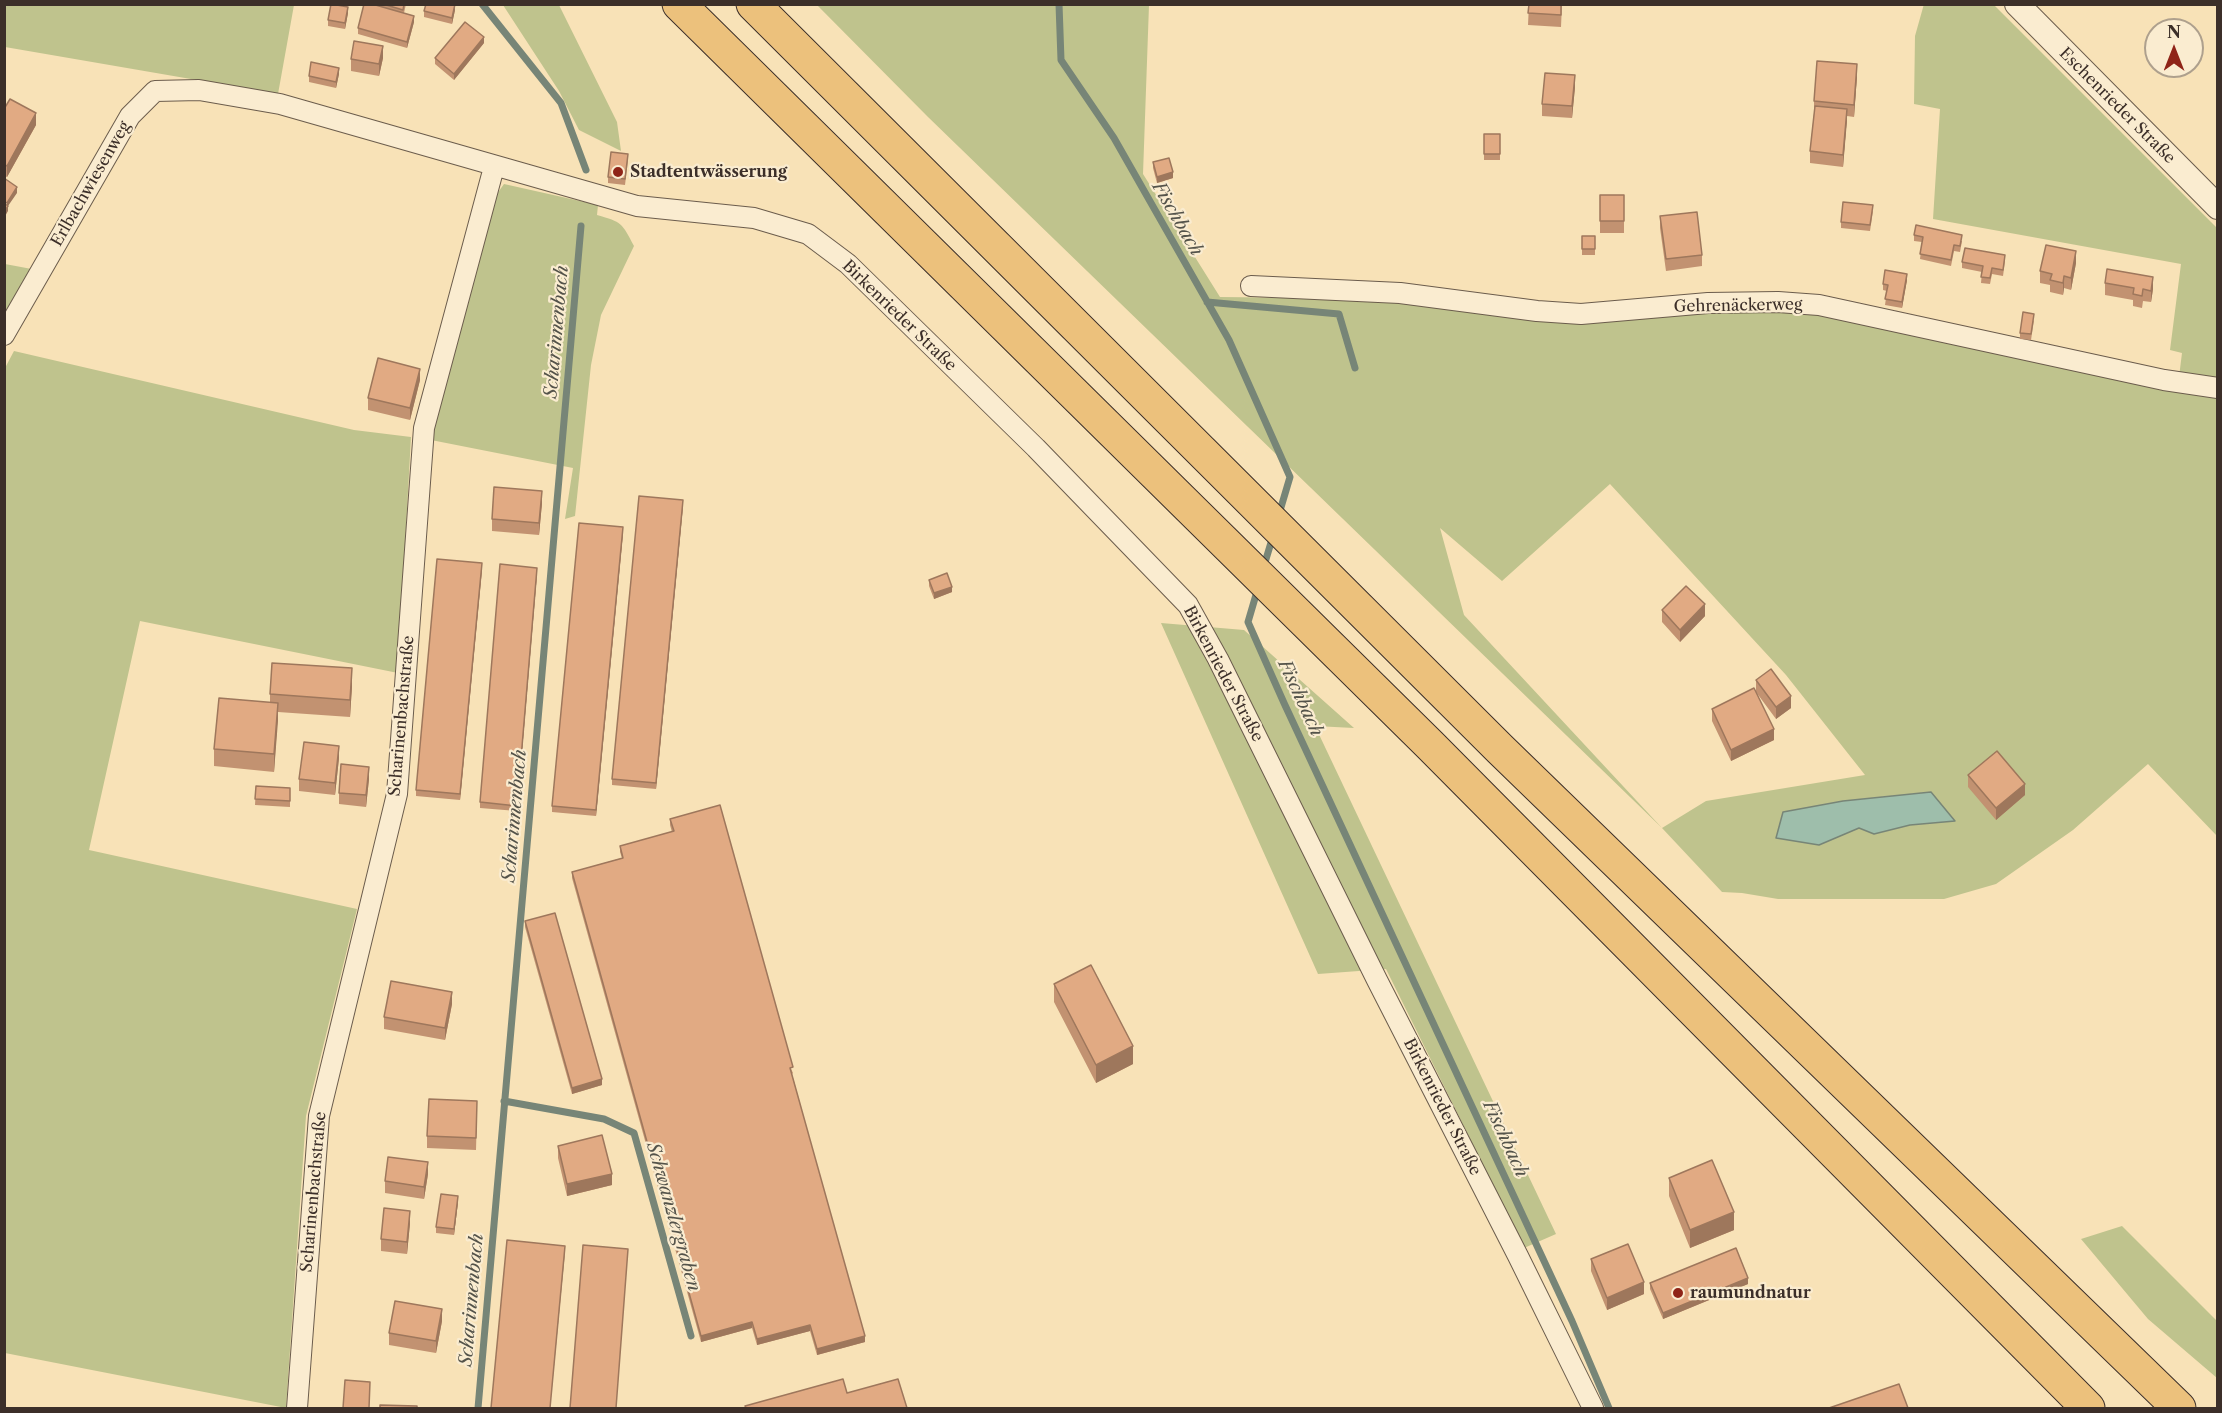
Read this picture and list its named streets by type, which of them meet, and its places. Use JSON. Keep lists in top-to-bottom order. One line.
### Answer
{"streets":{"street":["Eschenrieder Straße","Erlbachwiesenweg","Gehrenäckerweg","Birkenrieder Straße","Scharinenbachstraße"]},"crossings":[["Erlbachwiesenweg","Birkenrieder Straße"],["Erlbachwiesenweg","Scharinenbachstraße"],["Birkenrieder Straße","Scharinenbachstraße"]],"water":["Fischbach","Scharinnenbach","Schwanzlergraben"],"places":["Stadtentwässerung","raumundnatur"],"north":"top"}
